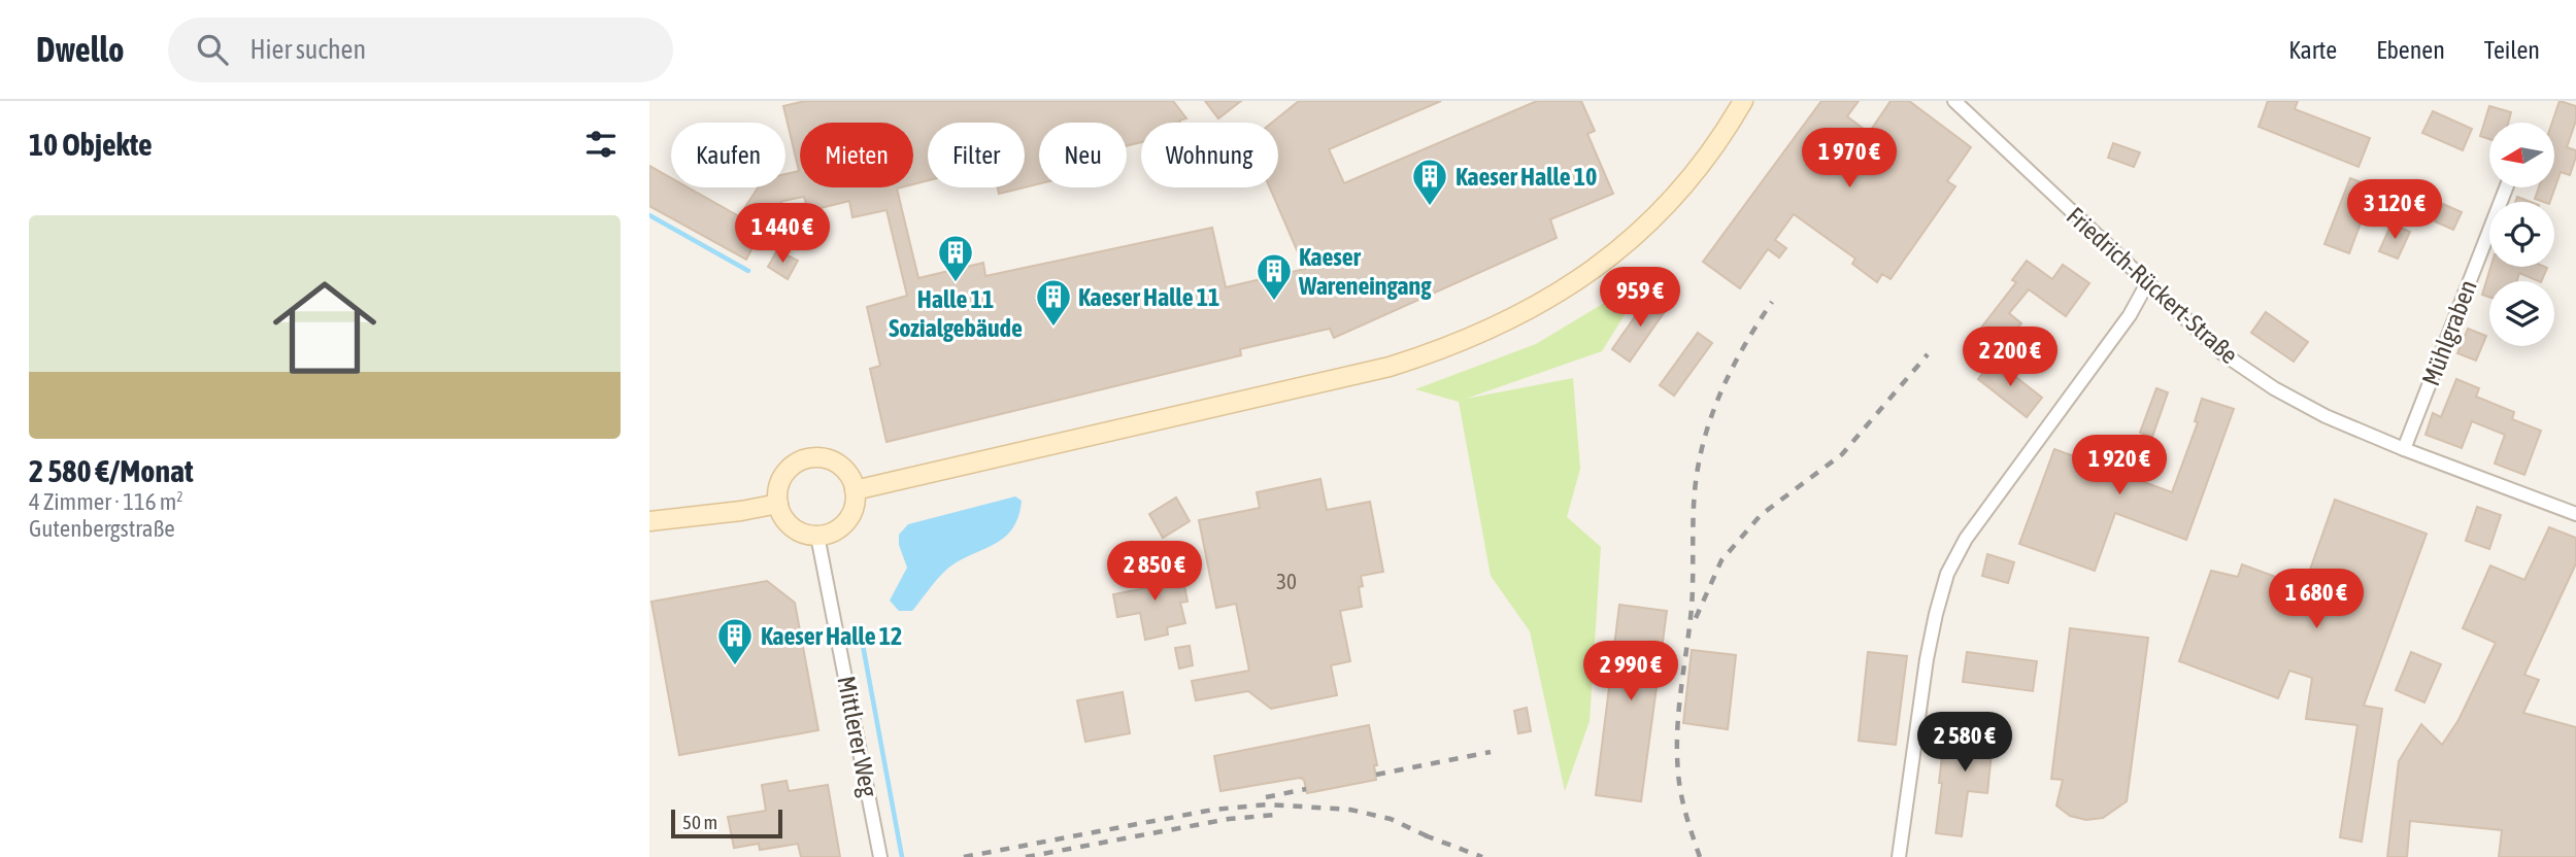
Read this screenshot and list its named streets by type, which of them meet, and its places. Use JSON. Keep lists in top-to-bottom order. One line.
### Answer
{"streets":{"street":["Friedrich-Rückert-Straße","Mühlgraben","Mittlerer Weg"]},"crossings":[["Friedrich-Rückert-Straße","Mühlgraben"]],"places":{"building":["Kaeser Halle 10","Halle 11 Sozialgebäude","Kaeser Wareneingang","Kaeser Halle 11","Kaeser Halle 12"]},"house_numbers":["30"],"scale_bar":"50 m","north":"left","page":{"header":"Dwello","search":"Hier suchen","nav":["Karte","Ebenen","Teilen"],"heading":"10 Objekte","chip":["Kaufen","Mieten","Filter","Neu","Wohnung"],"price":["1 970 €","3 120 €","1 440 €","959 €","2 200 €","1 920 €","2 850 €","1 680 €","2 990 €","2 580 €"],"list":[{"name":"2 580 €/Monat","note":"4 Zimmer · 116 m² · Gutenbergstraße"}],"scale":"50 m"}}
